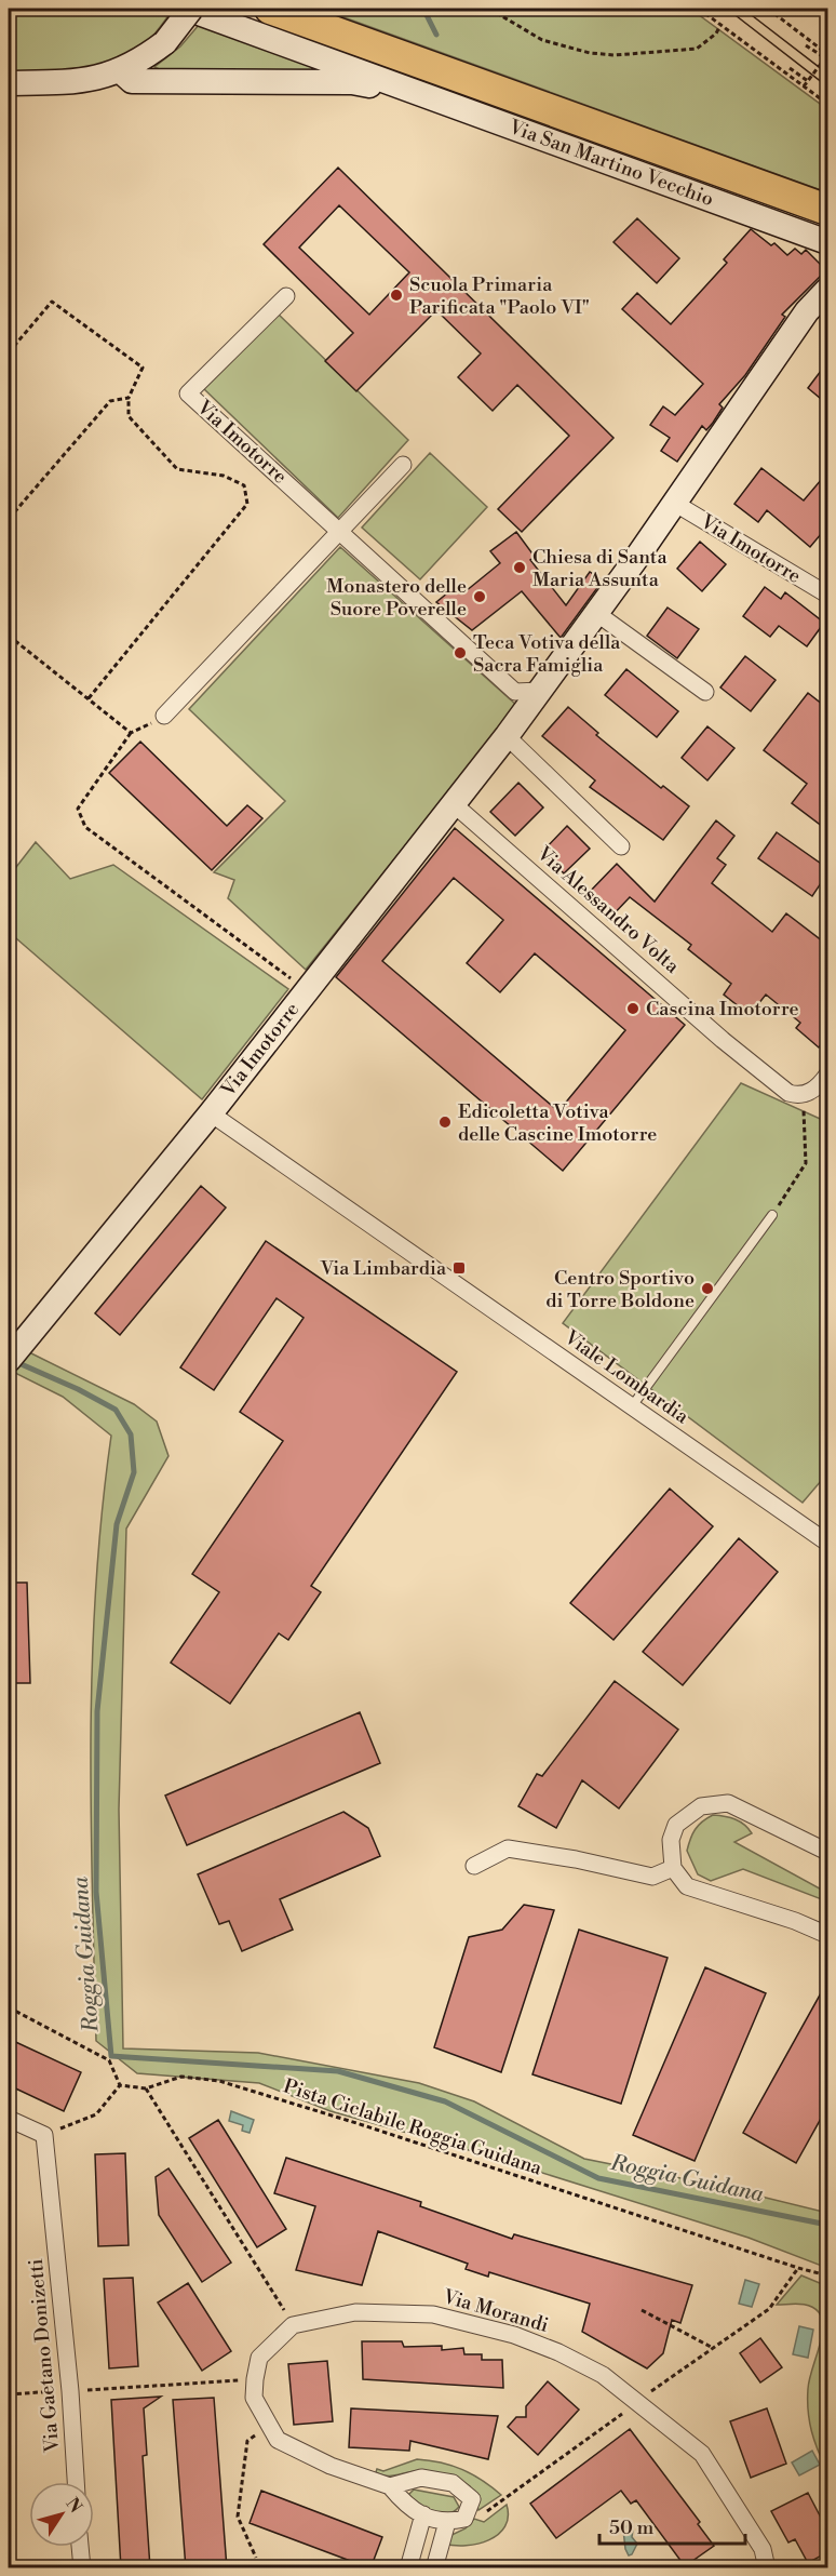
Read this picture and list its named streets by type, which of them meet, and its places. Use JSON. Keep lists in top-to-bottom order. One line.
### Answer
{"streets":{"street":["Via San Martino Vecchio","Via Imotorre","Via Alessandro Volta","Viale Lombardia","Via Morandi","Via Gaetano Donizetti"],"path":["Pista Ciclabile Roggia Guidana"]},"crossings":[["Via Imotorre","Via Alessandro Volta"],["Via Imotorre","Viale Lombardia"]],"water":["Roggia Guidana"],"places":{"other":["Scuola Primaria Parificata \"Paolo VI\"","Chiesa di Santa Maria Assunta","Monastero delle Suore Poverelle","Teca Votiva della Sacra Famiglia","Cascina Imotorre","Edicoletta Votiva delle Cascine Imotorre","Centro Sportivo di Torre Boldone"],"transit":["Via Limbardia"]},"scale_bar":"50 m","north":"top right"}
